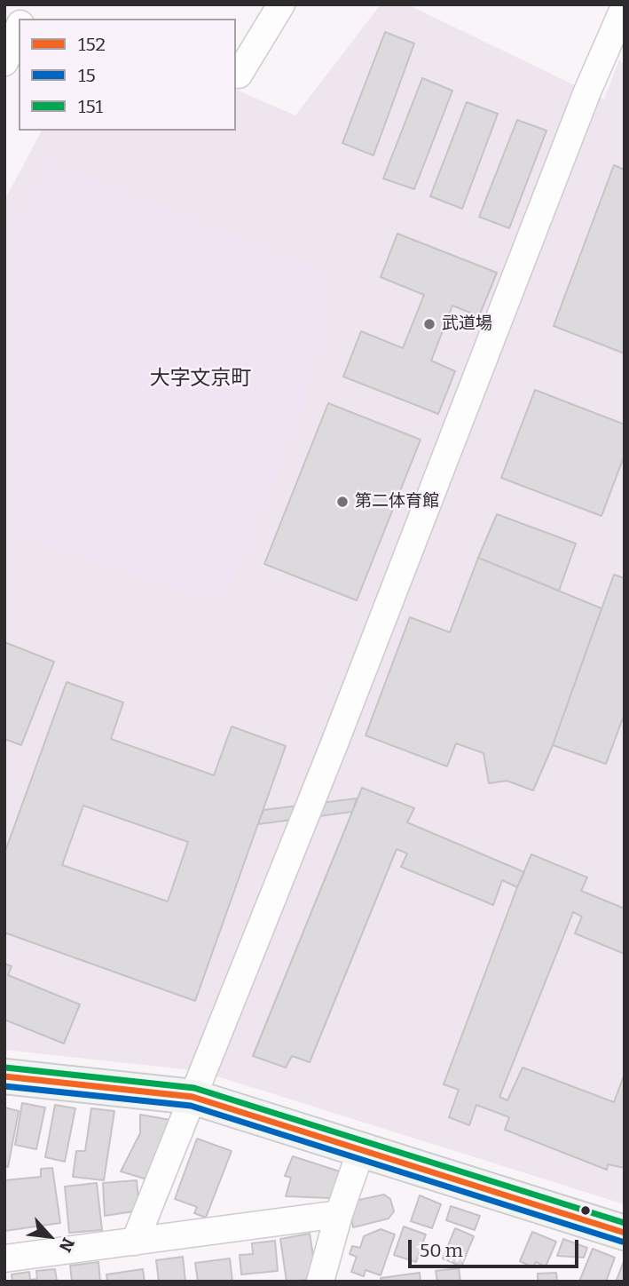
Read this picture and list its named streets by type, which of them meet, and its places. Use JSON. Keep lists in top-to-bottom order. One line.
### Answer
{"districts":["大字文京町"],"places":["武道場","第二体育館"],"lines":["transit line 151","transit line 152","transit line 15"],"legend":["152","15","151"],"scale_bar":"50 m","north":"bottom right"}
